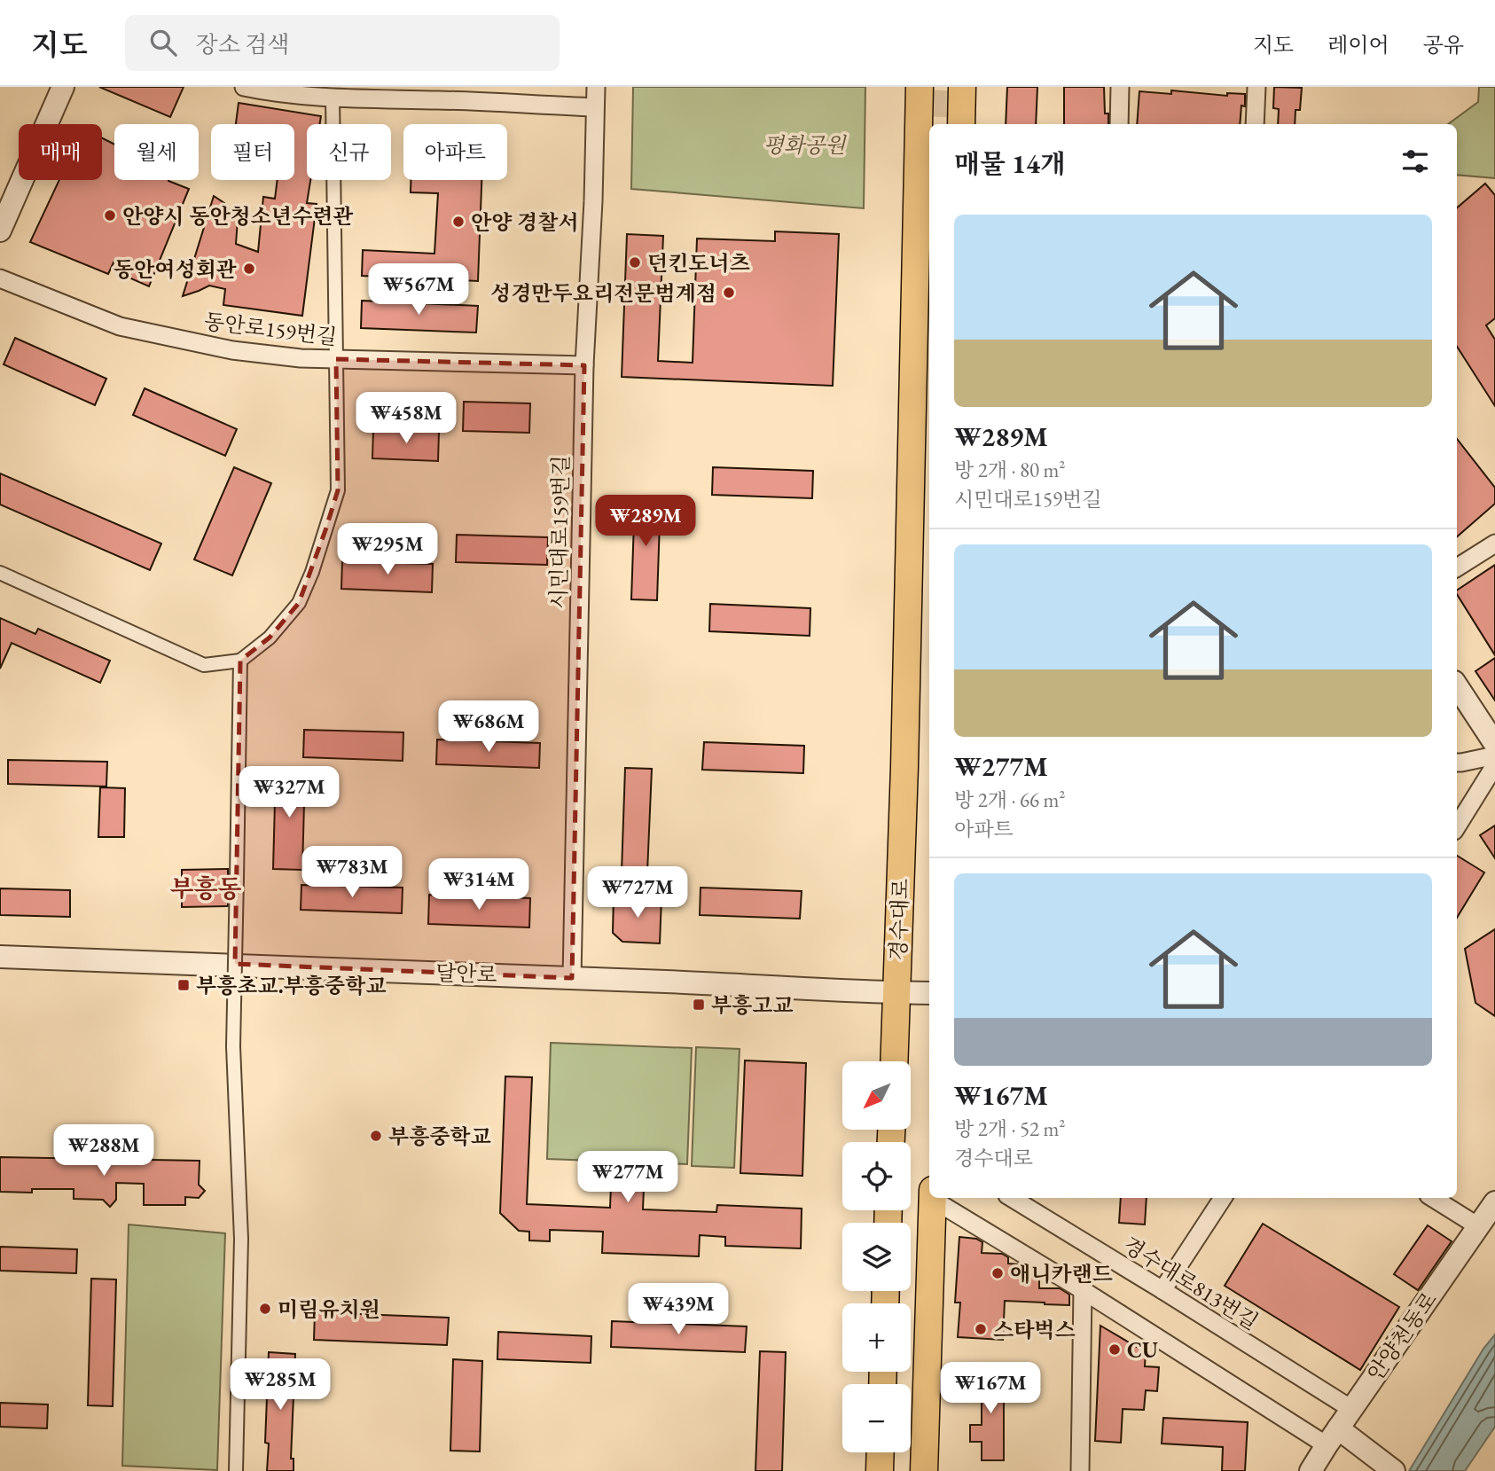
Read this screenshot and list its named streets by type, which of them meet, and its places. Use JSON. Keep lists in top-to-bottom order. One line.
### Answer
{"streets":{"main road":["경수대로"],"street":["동안로159번길","시민대로159번길","달안로","경수대로813번길","안양천동로"]},"crossings":[["동안로159번길","시민대로159번길"],["시민대로159번길","달안로"],["경수대로","달안로"],["경수대로813번길","안양천동로"]],"districts":["부흥동"],"parks":["평화공원"],"places":{"other":["안양시 동안청소년수련관","안양 경찰서","던킨도너츠","동안여성회관","성경만두요리전문범계점","부흥중학교","애니카랜드","미림유치원","스타벅스","CU"],"transit":["부흥초교.부흥중학교","부흥고교"]},"north":"bottom left","page":{"header":"지도","search":"장소 검색","nav":["지도","레이어","공유"],"chip":["매매","월세","필터","신규","아파트"],"heading":"매물 14개","list":[{"name":"₩289M","note":"방 2개 · 80 m² · 시민대로159번길"},{"name":"₩277M","note":"방 2개 · 66 m² · 아파트"},{"name":"₩167M","note":"방 2개 · 52 m² · 경수대로"}],"price":["₩567M","₩458M","₩289M","₩295M","₩686M","₩327M","₩783M","₩314M","₩727M","₩288M","₩277M","₩439M","₩285M","₩167M"],"map_buttons":["+","−"]}}
